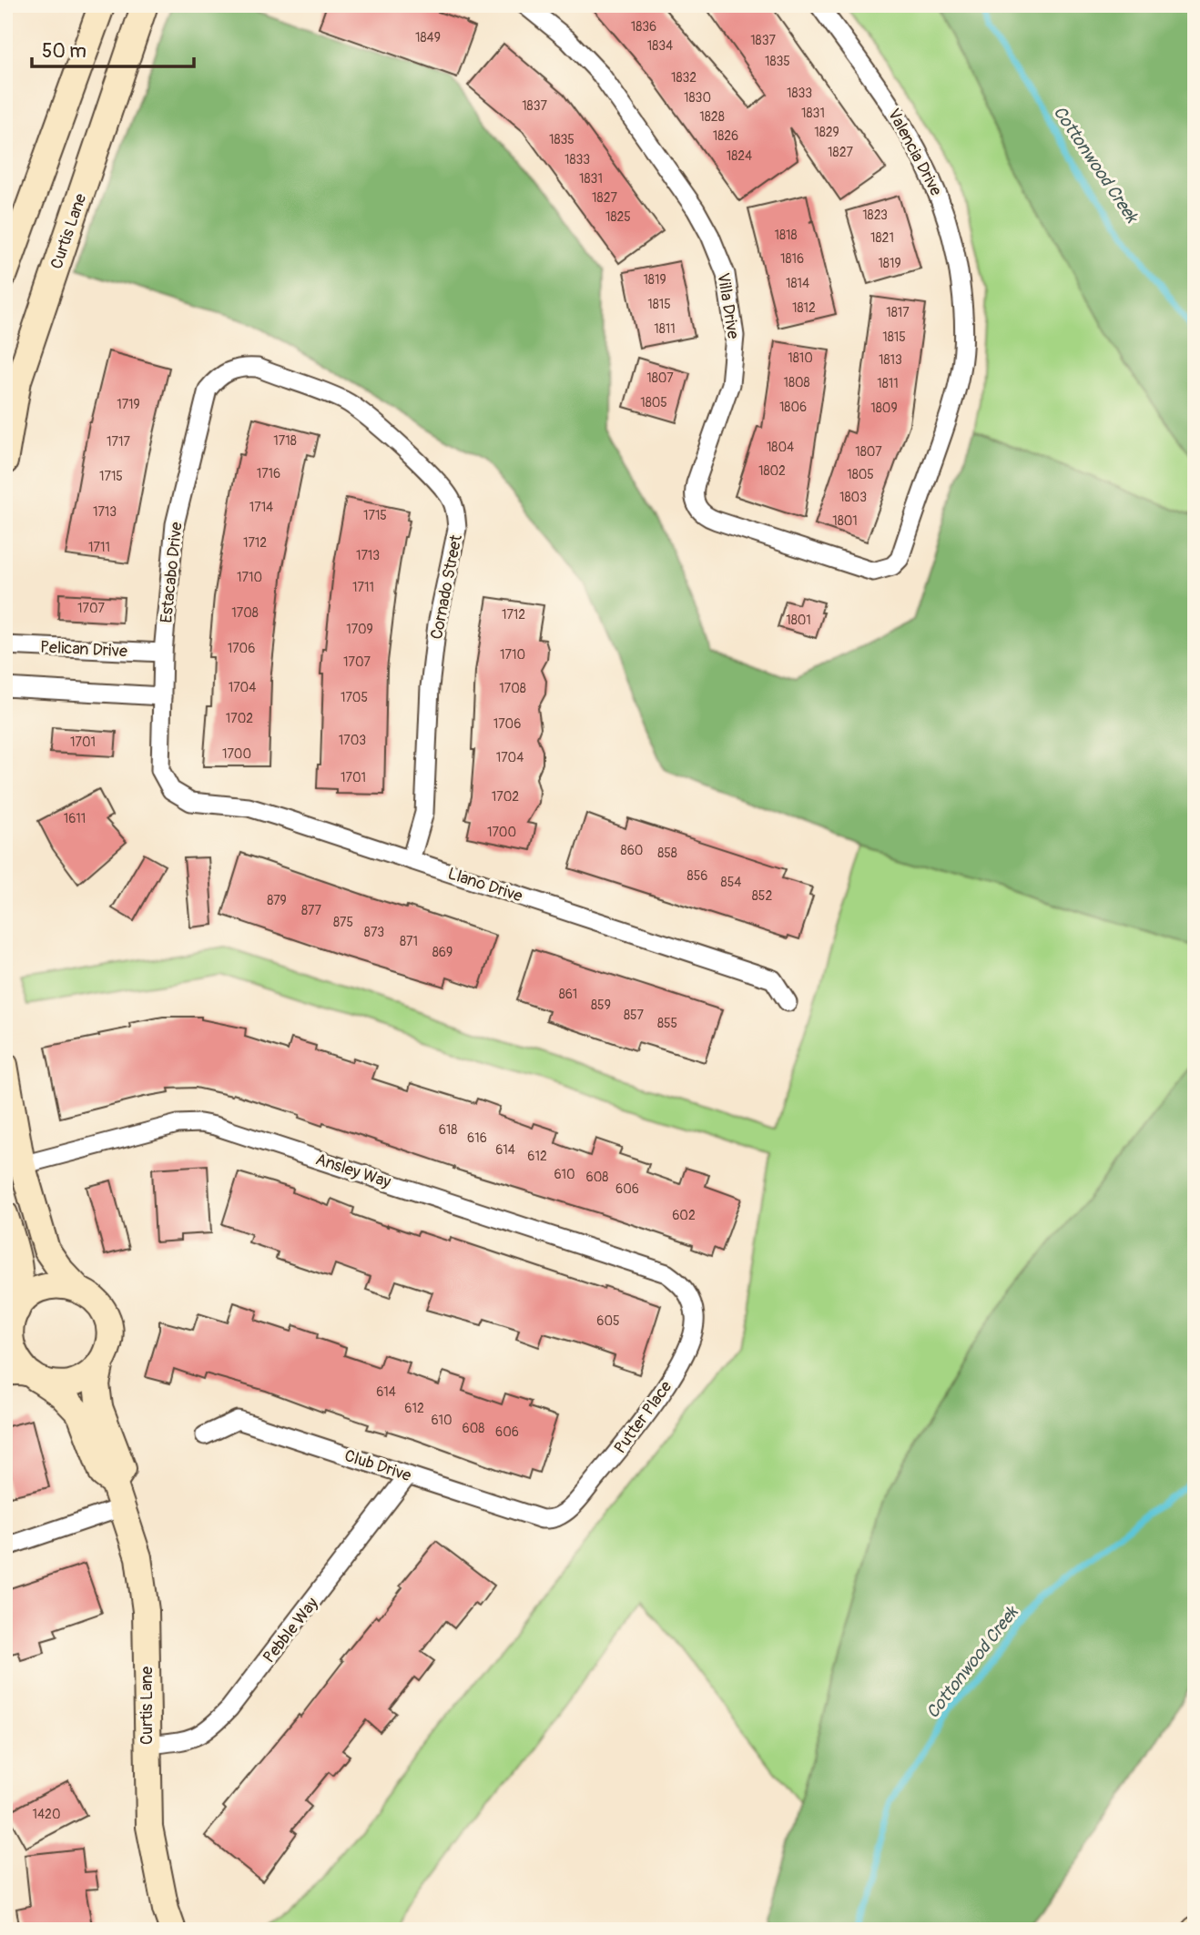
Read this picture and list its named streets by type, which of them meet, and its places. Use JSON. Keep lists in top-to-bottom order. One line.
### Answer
{"streets":{"street":["Valencia Drive","Curtis Lane","Villa Drive","Estacabo Drive","Cornado Street","Pelican Drive","Llano Drive","Ansley Way","Putter Place","Club Drive","Pebble Way"]},"crossings":[["Valencia Drive","Villa Drive"],["Curtis Lane","Pebble Way"],["Estacabo Drive","Cornado Street"],["Estacabo Drive","Pelican Drive"],["Estacabo Drive","Llano Drive"],["Cornado Street","Llano Drive"],["Ansley Way","Putter Place"],["Putter Place","Club Drive"],["Club Drive","Pebble Way"]],"water":["Cottonwood Creek"],"house_numbers":["1836","1849","1837","1834","1835","1832","1833","1830","1837","1831","1828","1829","1826","1835","1827","1824","1833","1831","1827","1823","1825","1818","1821","1816","1819","1819","1814","1815","1812","1817","1811","1815","1810","1813","1807","1808","1811","1805","1719","1806","1809","1718","1717","1804","1807","1802","1716","1805","1715","1803","1714","1713","1715","1801","1712","1711","1713","1710","1711","1707","1708","1712","1801","1709","1706","1710","1707","1704","1708","1705","1702","1706","1703","1701","1700","1704","1701","1702","1611","1700","860","858","856","854","852","879","877","875","873","871","869","861","859","857","855","618","616","614","612","610","608","606","602","605","614","612","610","608","606","1420"],"scale_bar":"50 m"}
